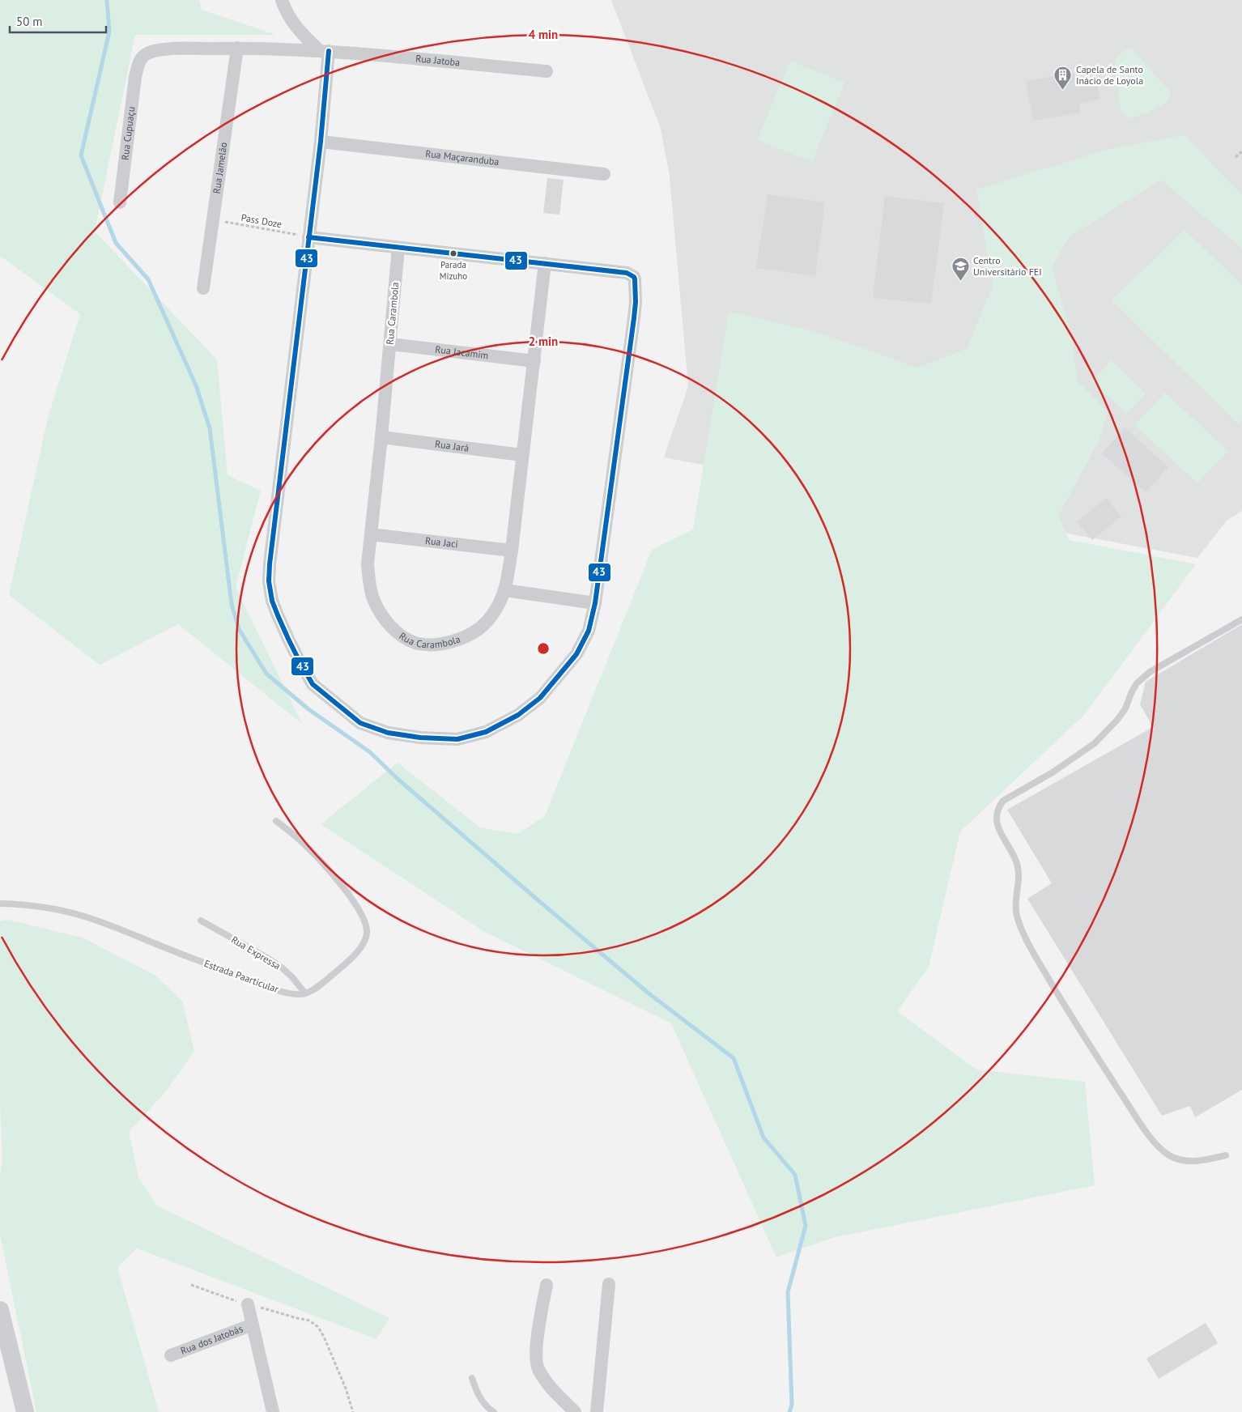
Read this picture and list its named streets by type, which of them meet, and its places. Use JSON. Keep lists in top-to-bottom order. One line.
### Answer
{"streets":{"street":["Rua Jatoba","Rua Cupuaçu","Rua Maçaranduba","Rua Jamelão","Rua Carambola","Rua Jacamim","Rua Jará","Rua Jaci","Rua dos Jatobás"],"lane":["Rua Expressa","Estrada Paarticular"],"path":["Pass Doze"]},"crossings":[["Rua Jatoba","Rua Cupuaçu"],["Rua Jatoba","Rua Jamelão"],["Rua Jamelão","Pass Doze"],["Rua Carambola","Rua Jacamim"],["Rua Carambola","Rua Jará"],["Rua Carambola","Rua Jaci"],["Rua Expressa","Estrada Paarticular"]],"places":{"building":["Capela de Santo Inácio de Loyola"],"other":["Parada Mizuho"],"school or university":["Centro Universitário FEI"]},"lines":["transit line 43"],"scale_bar":"50 m","rings":["4 min","2 min"]}
